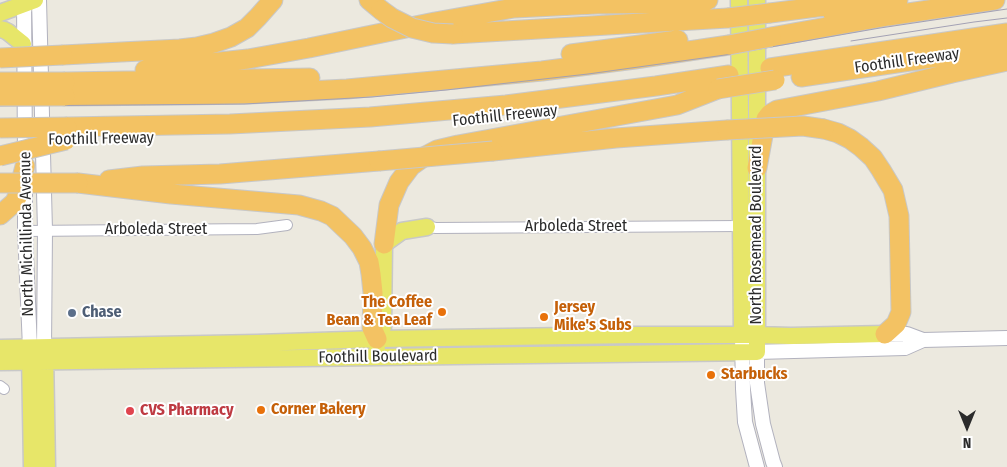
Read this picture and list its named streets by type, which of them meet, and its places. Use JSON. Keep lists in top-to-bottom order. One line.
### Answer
{"streets":{"highway":["Foothill Freeway"],"main road":["North Michillinda Avenue","North Rosemead Boulevard","Foothill Boulevard"],"street":["Arboleda Street"]},"crossings":[["Arboleda Street","North Michillinda Avenue"],["Arboleda Street","North Rosemead Boulevard"],["North Michillinda Avenue","Foothill Boulevard"],["North Rosemead Boulevard","Foothill Boulevard"]],"places":["The Coffee Bean & Tea Leaf","Chase","Jersey Mike's Subs","Starbucks","Corner Bakery","CVS Pharmacy"],"north":"bottom"}
